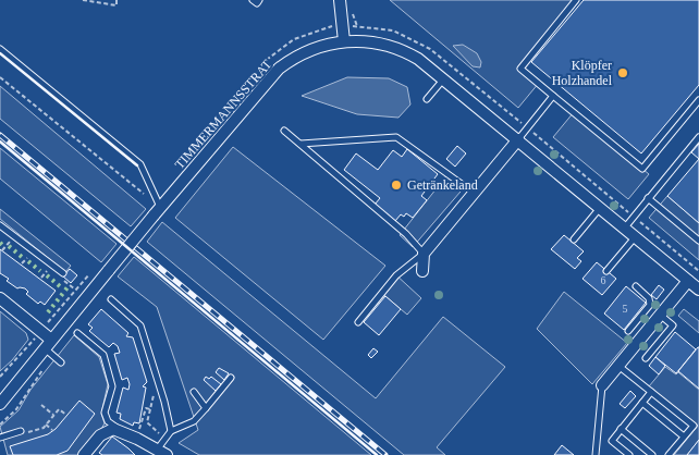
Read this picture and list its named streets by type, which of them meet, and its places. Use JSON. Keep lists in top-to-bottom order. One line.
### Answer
{"streets":{"street":["TIMMERMANNSSTRAT"]},"places":["Klöpfer Holzhandel","Getränkeland"],"house_numbers":["6","5"]}
